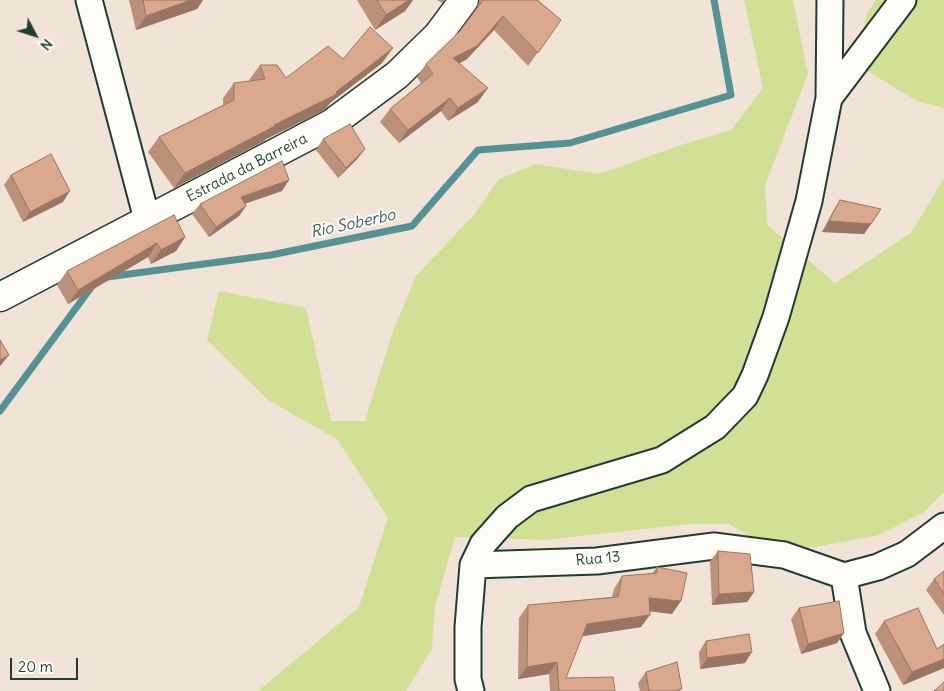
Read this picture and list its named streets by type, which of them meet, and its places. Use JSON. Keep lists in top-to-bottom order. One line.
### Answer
{"streets":{"main road":["Estrada da Barreira"],"street":["Rua 13"]},"water":["Rio Soberbo"],"scale_bar":"20 m","north":"bottom right"}
